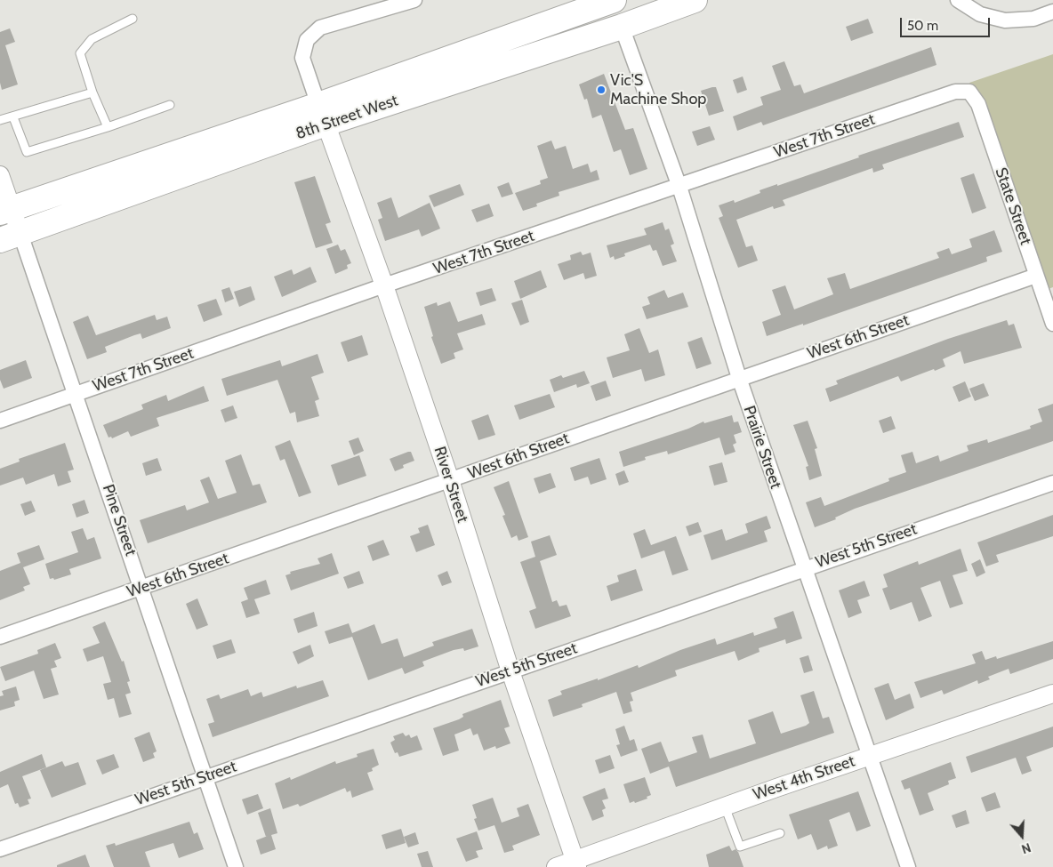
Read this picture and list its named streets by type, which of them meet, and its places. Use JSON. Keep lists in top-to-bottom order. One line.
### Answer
{"streets":{"highway":["8th Street West"],"street":["West 7th Street","State Street","West 6th Street","Prairie Street","River Street","Pine Street","West 5th Street","West 4th Street"]},"crossings":[["8th Street West","Prairie Street"],["8th Street West","River Street"],["8th Street West","Pine Street"],["West 7th Street","State Street"],["West 7th Street","Prairie Street"],["West 7th Street","River Street"],["West 7th Street","Pine Street"],["State Street","West 6th Street"],["West 6th Street","Prairie Street"],["West 6th Street","River Street"],["West 6th Street","Pine Street"],["Prairie Street","West 5th Street"],["Prairie Street","West 4th Street"],["River Street","West 5th Street"],["River Street","West 4th Street"],["Pine Street","West 5th Street"]],"places":["Vic'S Machine Shop"],"scale_bar":"50 m","north":"bottom"}
